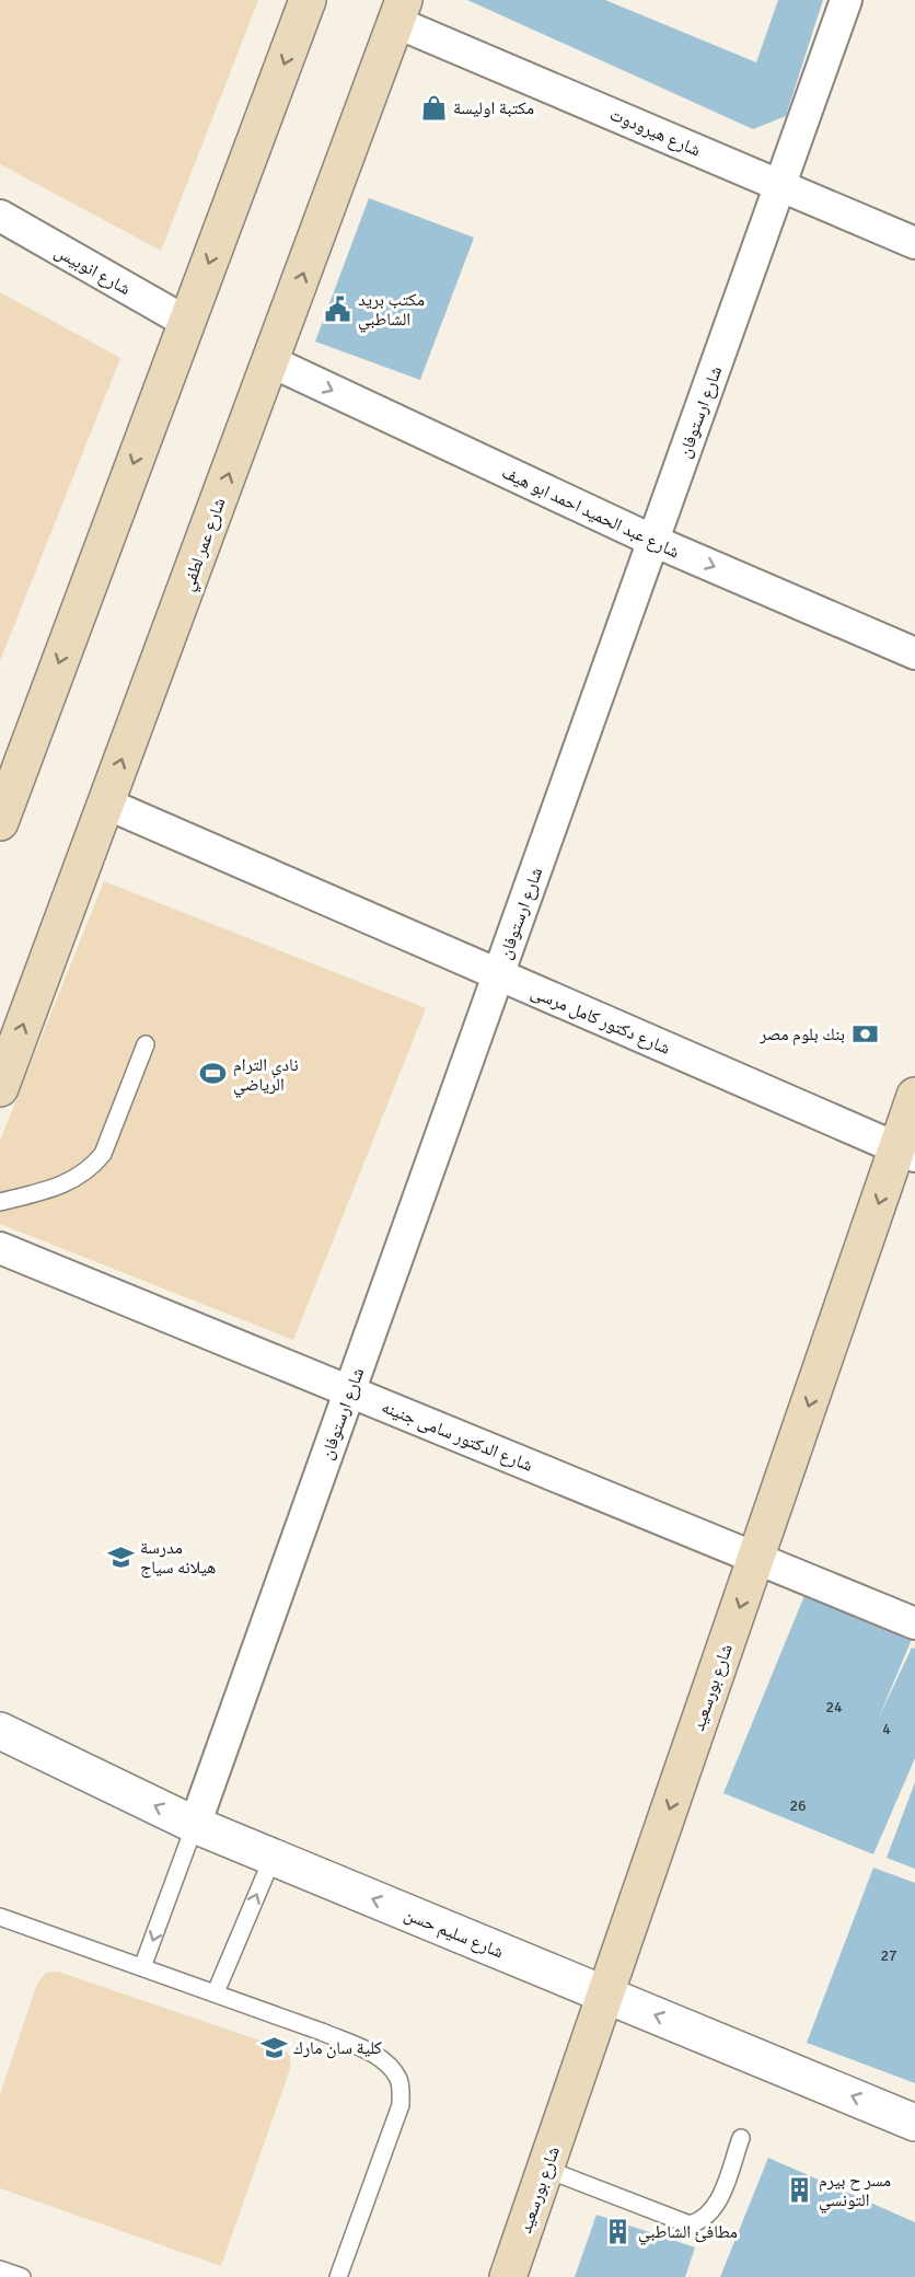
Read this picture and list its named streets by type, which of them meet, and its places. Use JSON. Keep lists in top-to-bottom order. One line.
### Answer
{"streets":{"main road":["شارع عمر لطفي","شارع بورسعيد"],"street":["شارع هيرودوت","شارع انوبيس","شارع ارستوفان","شارع عبد الحميد احمد ابو هيف","شارع دكتور كامل مرسى","شارع الدكتور سامى جنينه","شارع سليم حسن"]},"crossings":[["شارع هيرودوت","شارع ارستوفان"],["شارع هيرودوت","شارع عمر لطفي"],["شارع ارستوفان","شارع عبد الحميد احمد ابو هيف"],["شارع ارستوفان","شارع دكتور كامل مرسى"],["شارع ارستوفان","شارع الدكتور سامى جنينه"],["شارع ارستوفان","شارع سليم حسن"],["شارع عبد الحميد احمد ابو هيف","شارع عمر لطفي"],["شارع عمر لطفي","شارع دكتور كامل مرسى"],["شارع دكتور كامل مرسى","شارع بورسعيد"],["شارع الدكتور سامى جنينه","شارع بورسعيد"],["شارع بورسعيد","شارع سليم حسن"]],"one_way":["شارع عبد الحميد احمد ابو هيف","شارع بورسعيد","شارع سليم حسن"],"places":{"shop":["مكتبة اوليسة"],"public building":["مكتب بريد الشاطبي"],"bank":["بنك بلوم مصر"],"sports":["نادي الترام الرياضي"],"school or university":["مدرسة هيلانه سياج","كلية سان مارك"],"building":["مسر ح بيرم التونسي","مطافئ الشاطبي"]},"house_numbers":["24","4","26","27"]}
